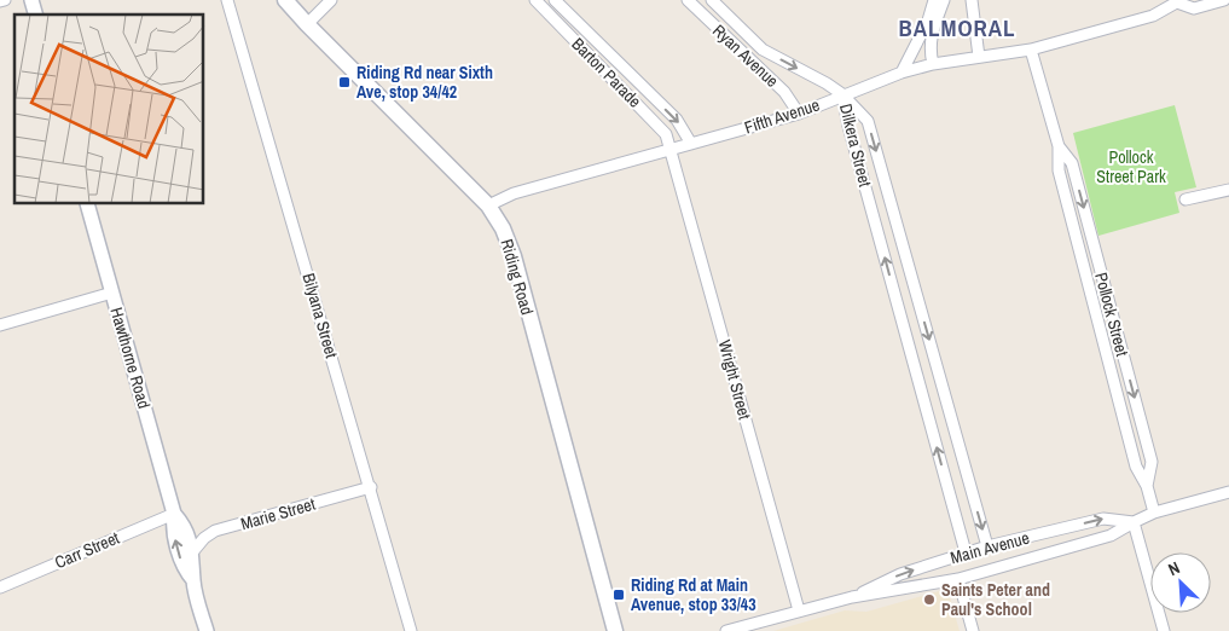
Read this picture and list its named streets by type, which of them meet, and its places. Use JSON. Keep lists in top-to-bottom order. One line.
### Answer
{"streets":{"main road":["Riding Road"],"street":["Ryan Avenue","Barton Parade","Fifth Avenue","Dilkera Street","Pollock Street","Bilyana Street","Hawthorne Road","Wright Street","Marie Street","Main Avenue","Carr Street"]},"crossings":[["Ryan Avenue","Fifth Avenue"],["Ryan Avenue","Dilkera Street"],["Barton Parade","Fifth Avenue"],["Barton Parade","Wright Street"],["Fifth Avenue","Dilkera Street"],["Fifth Avenue","Riding Road"],["Fifth Avenue","Pollock Street"],["Fifth Avenue","Wright Street"],["Dilkera Street","Main Avenue"],["Pollock Street","Main Avenue"],["Bilyana Street","Marie Street"],["Hawthorne Road","Marie Street"],["Hawthorne Road","Carr Street"],["Wright Street","Main Avenue"]],"districts":["BALMORAL"],"parks":["Pollock Street Park"],"places":{"transit":["Riding Rd near Sixth Ave, stop 34/42","Riding Rd at Main Avenue, stop 33/43"],"other":["Saints Peter and Paul's School"]},"north":"top left"}
